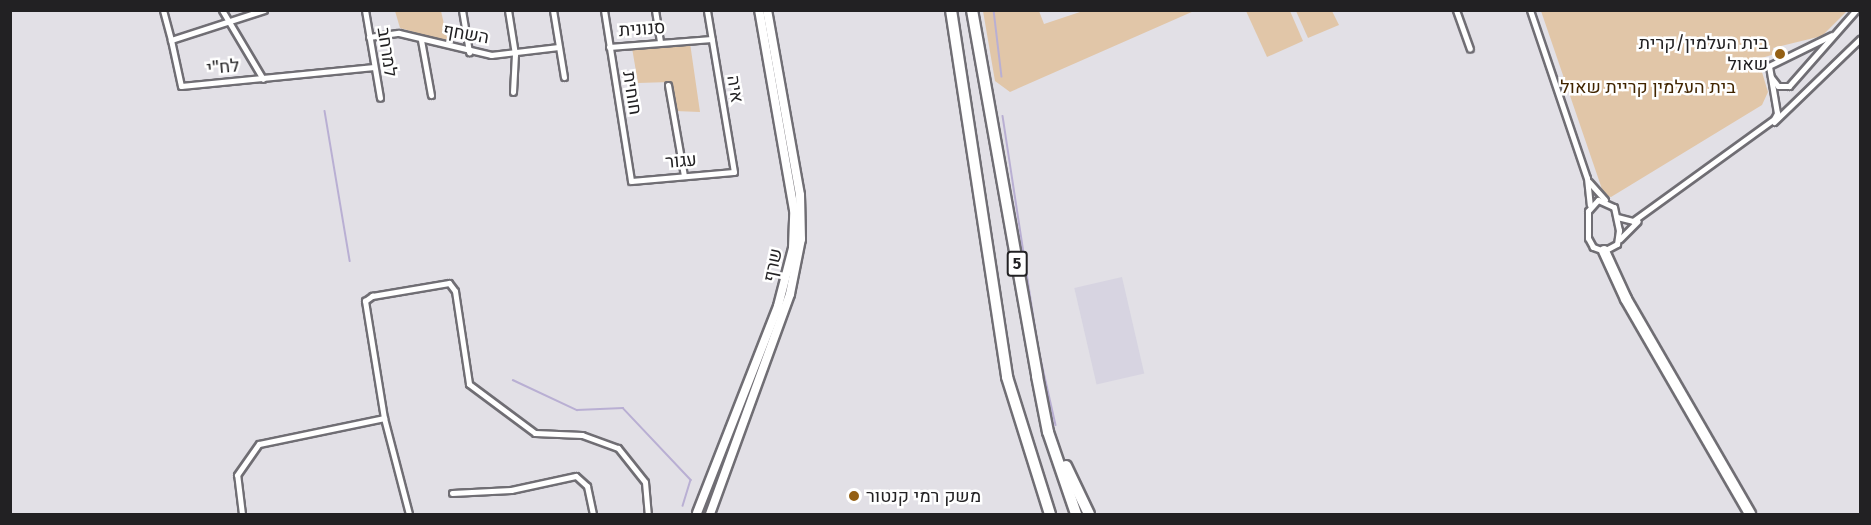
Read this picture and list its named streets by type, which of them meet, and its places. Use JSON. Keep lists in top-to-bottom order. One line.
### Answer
{"streets":{"highway":["5"],"street":["סנונית","השחף","למרחב","לח\"י","איה","חוחית","עגור","שרף"]},"crossings":[["סנונית","איה"],["סנונית","חוחית"],["השחף","למרחב"],["למרחב","לח\"י"],["איה","עגור"],["חוחית","עגור"]],"parks":["בית העלמין קריית שאול"],"places":["בית העלמין/קרית שאול","משק רמי קנטור"]}
